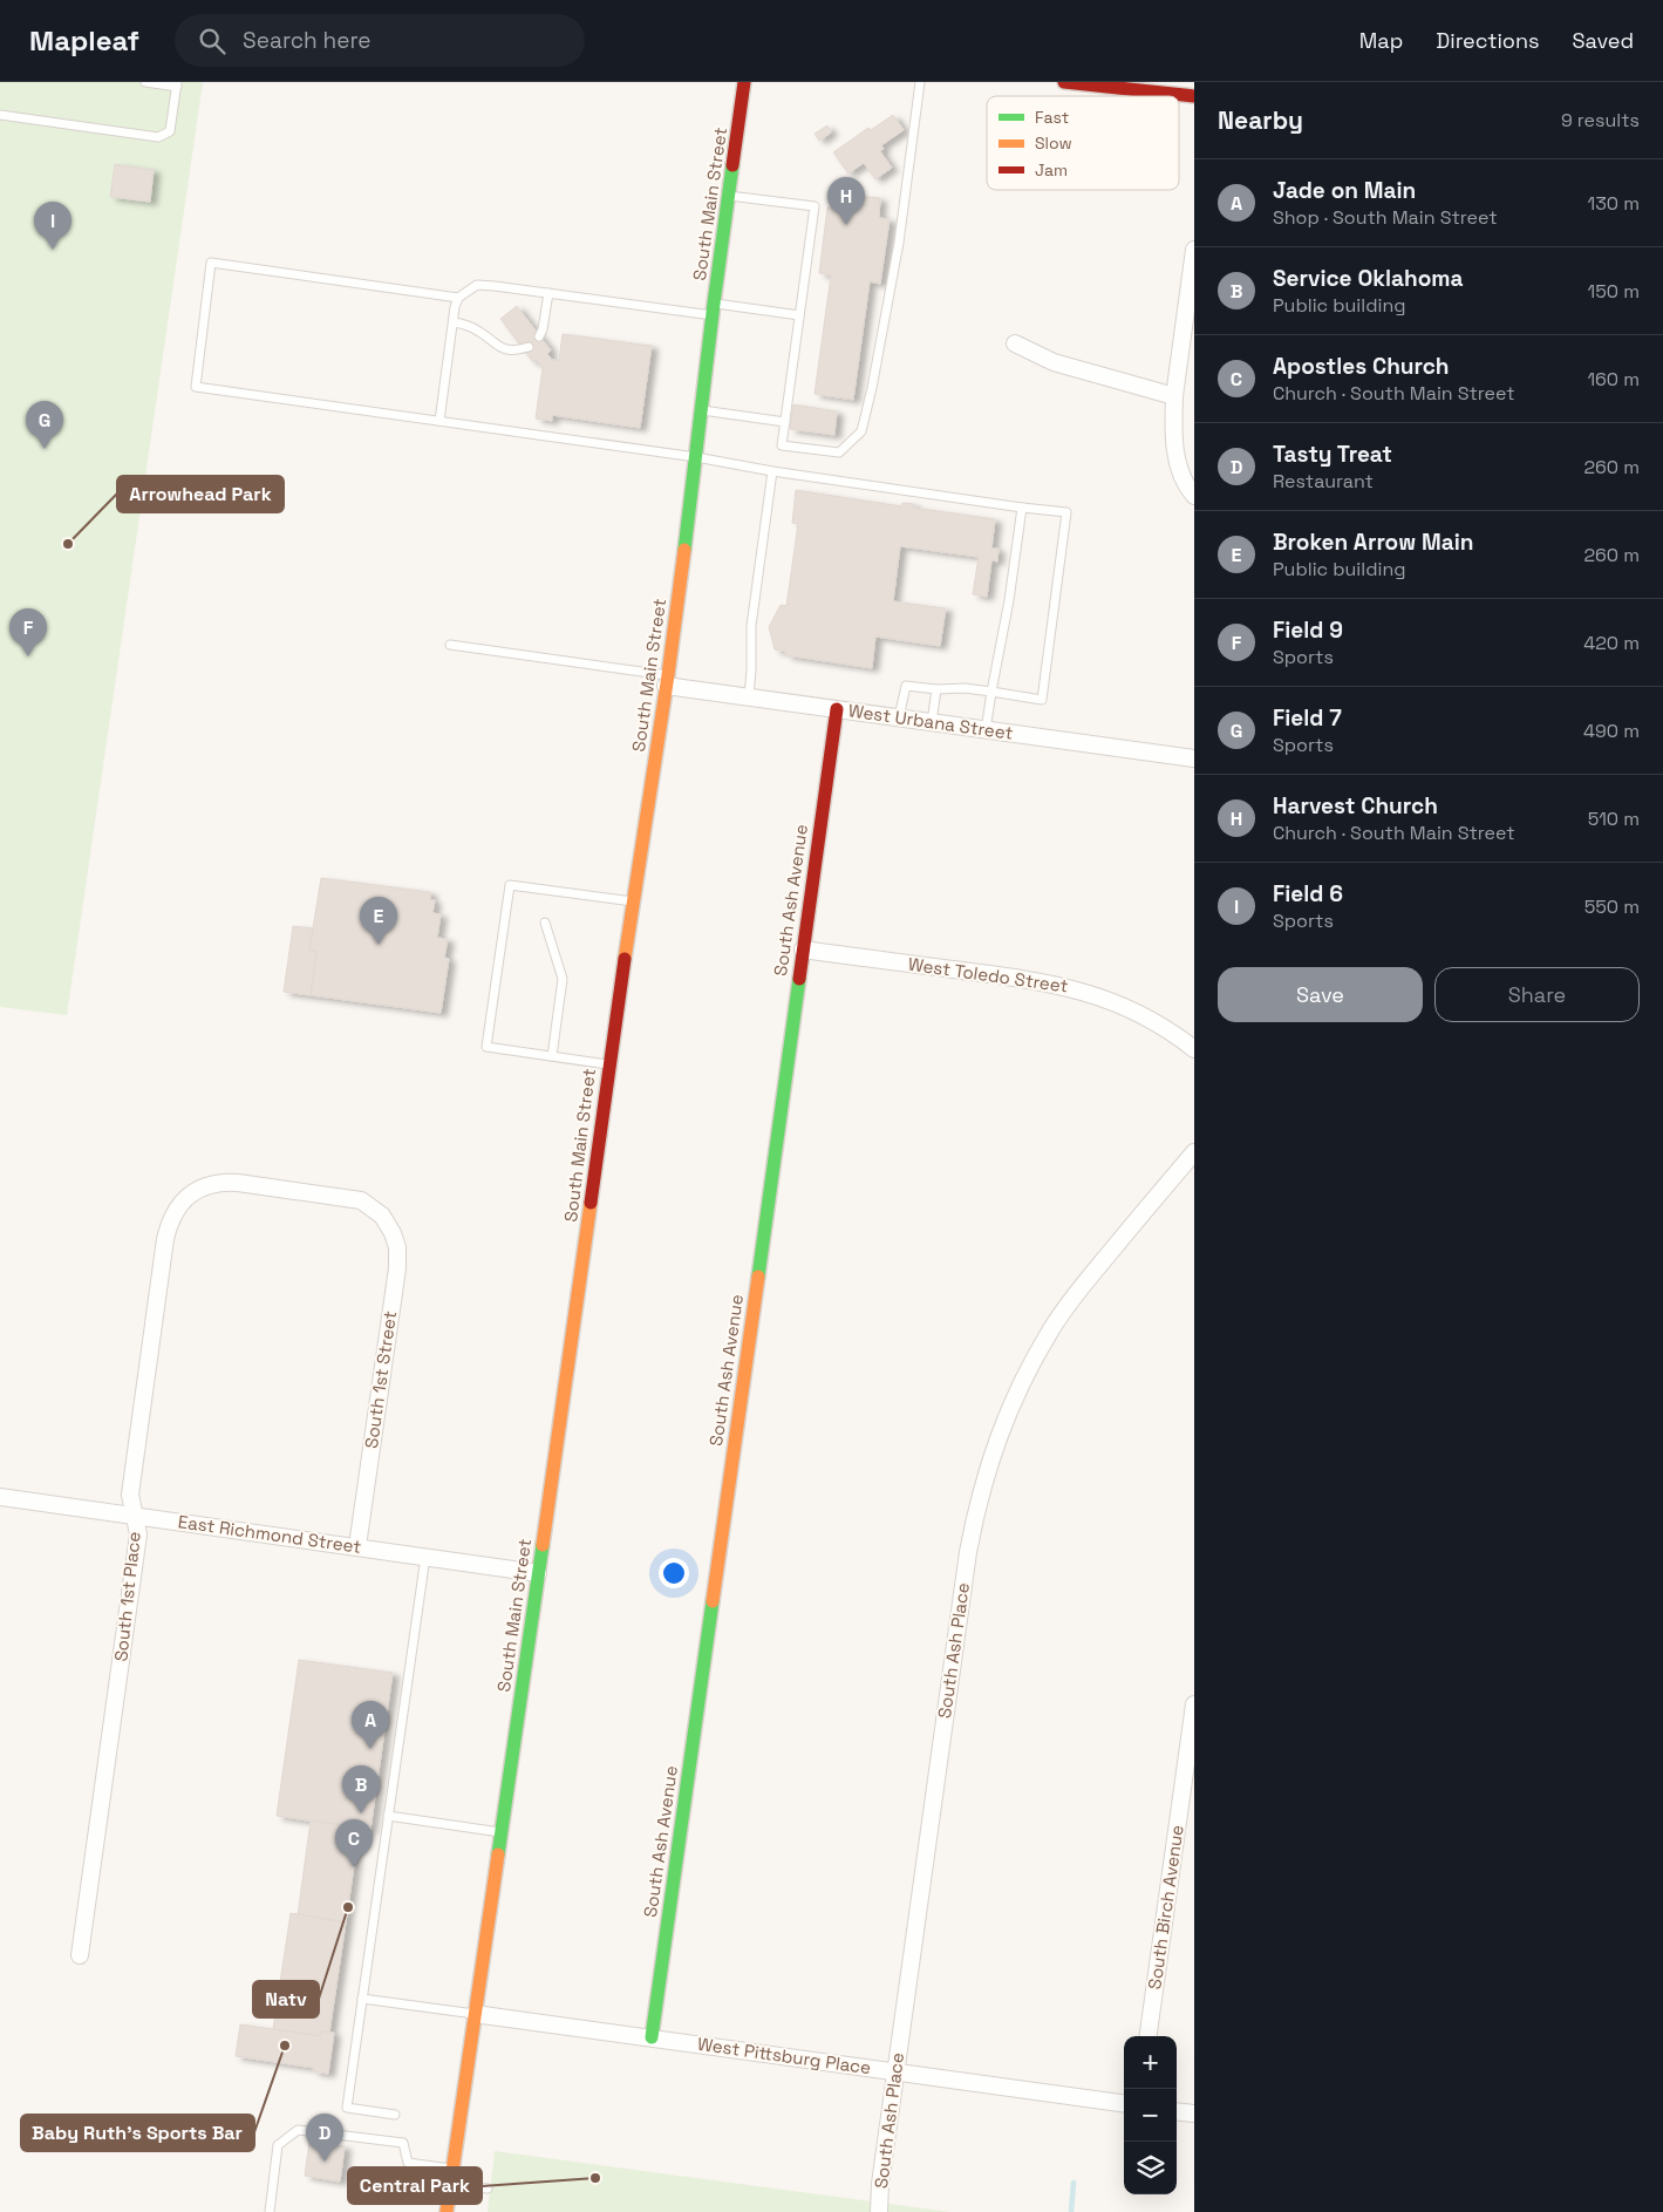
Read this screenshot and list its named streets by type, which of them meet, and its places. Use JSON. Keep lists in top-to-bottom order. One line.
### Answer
{"streets":{"street":["South Main Street","West Urbana Street","South Ash Avenue","West Toledo Street","South 1st Street","East Richmond Street","South 1st Place","South Ash Place","South Birch Avenue","West Pittsburg Place"]},"crossings":[["South Main Street","West Urbana Street"],["South Main Street","East Richmond Street"],["South Main Street","West Pittsburg Place"],["West Urbana Street","South Ash Avenue"],["South Ash Avenue","West Toledo Street"],["South Ash Avenue","West Pittsburg Place"],["South 1st Street","East Richmond Street"],["South 1st Street","South 1st Place"],["East Richmond Street","South 1st Place"],["South Ash Place","West Pittsburg Place"]],"places":["Arrowhead Park","Natv","Baby Ruth's Sports Bar","Central Park"],"legend":["Fast","Slow","Jam"],"page":{"header":"Mapleaf","search":"Search here","nav":["Map","Directions","Saved"],"heading":["Nearby","9 results"],"list":[{"mark":"A","name":"Jade on Main","note":"Shop · South Main Street","value":"130 m"},{"mark":"B","name":"Service Oklahoma","note":"Public building","value":"150 m"},{"mark":"C","name":"Apostles Church","note":"Church · South Main Street","value":"160 m"},{"mark":"D","name":"Tasty Treat","note":"Restaurant","value":"260 m"},{"mark":"E","name":"Broken Arrow Main","note":"Public building","value":"260 m"},{"mark":"F","name":"Field 9","note":"Sports","value":"420 m"},{"mark":"G","name":"Field 7","note":"Sports","value":"490 m"},{"mark":"H","name":"Harvest Church","note":"Church · South Main Street","value":"510 m"},{"mark":"I","name":"Field 6","note":"Sports","value":"550 m"}],"pins":["H","I","G","F","E","A","B","C","D"],"buttons":["Save","Share"],"map_buttons":["+","−"]}}
